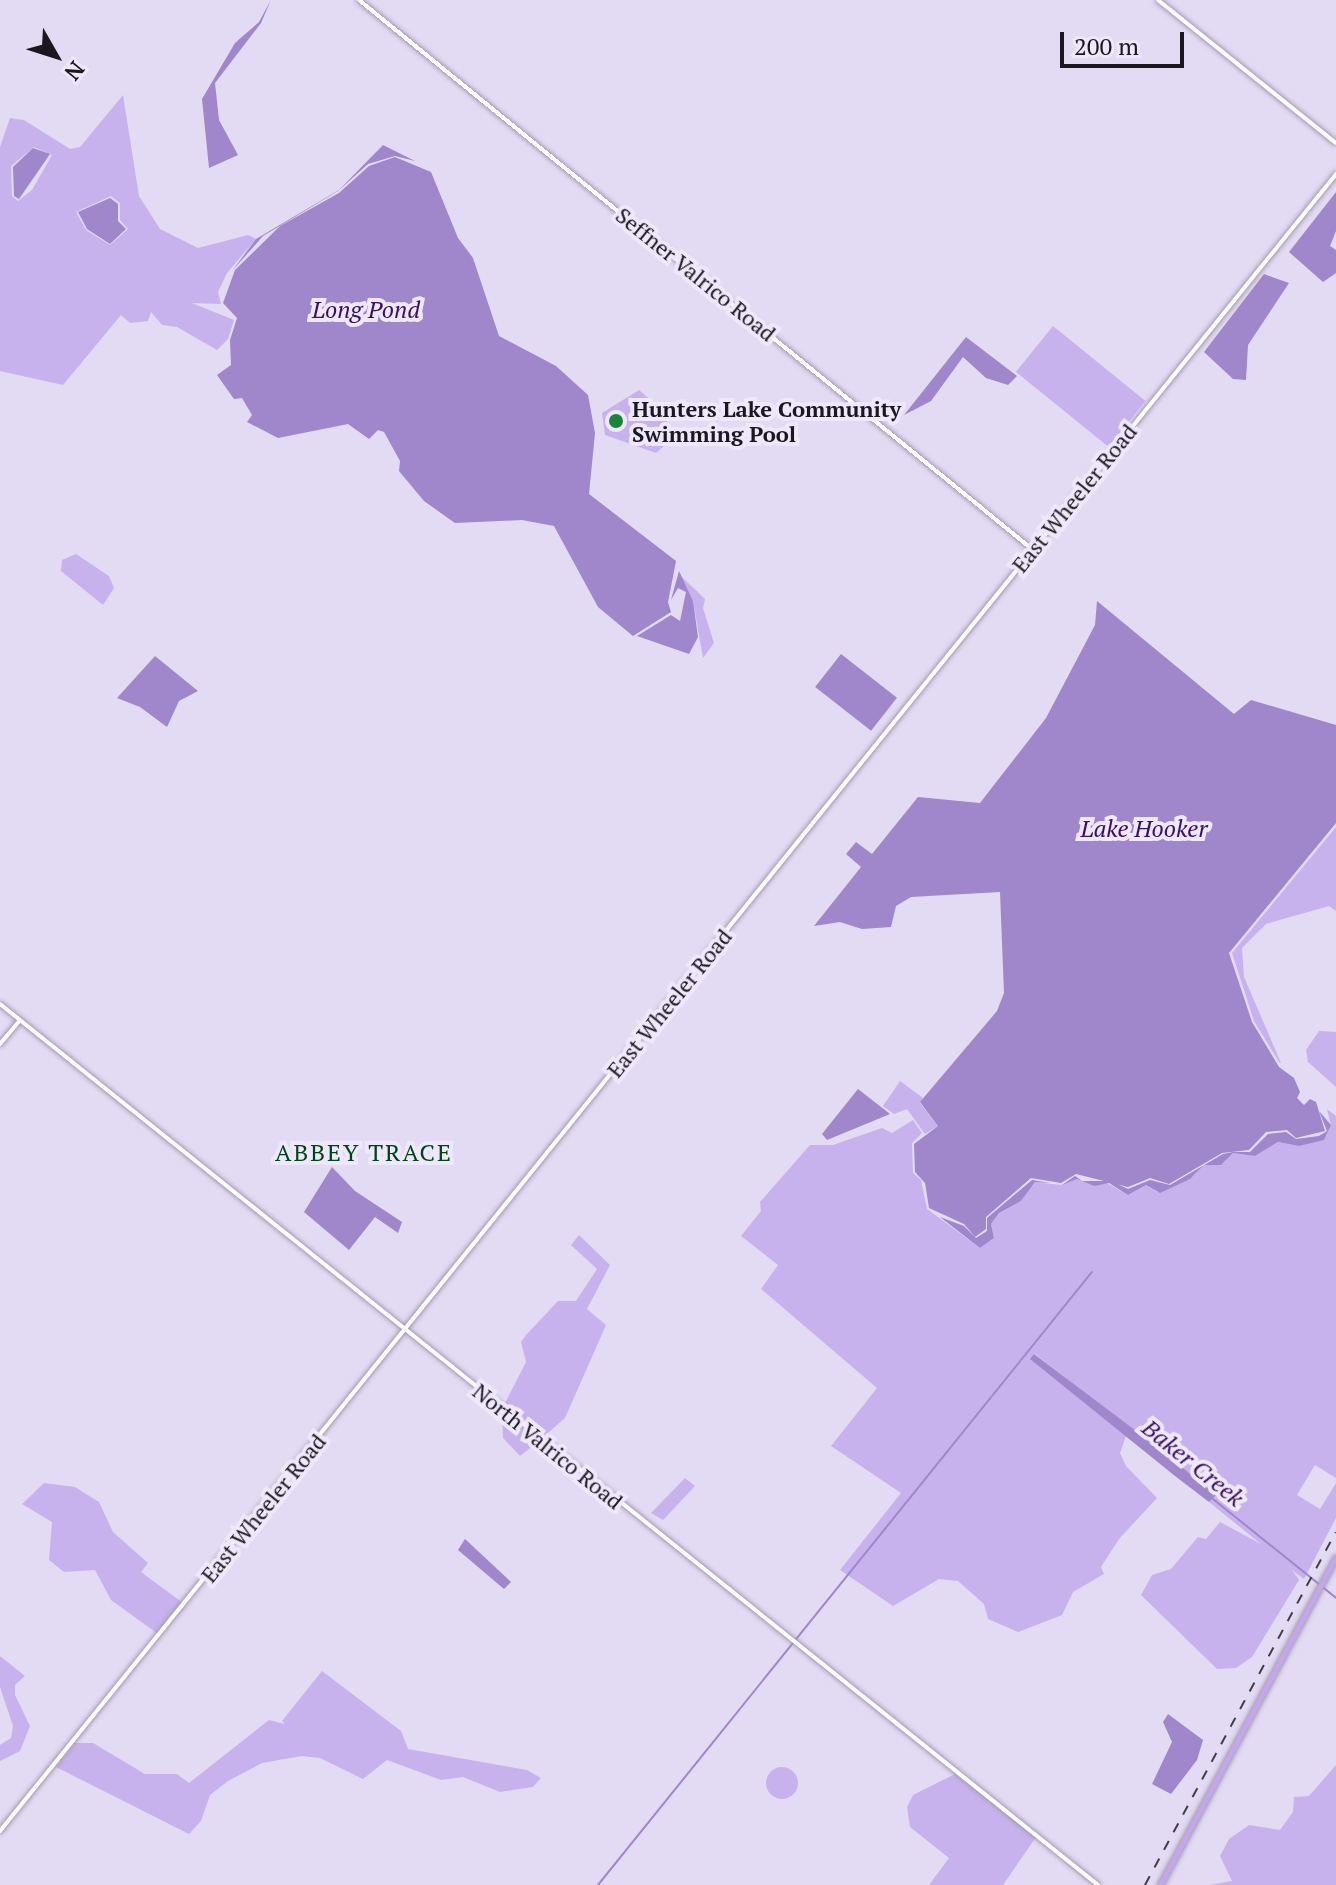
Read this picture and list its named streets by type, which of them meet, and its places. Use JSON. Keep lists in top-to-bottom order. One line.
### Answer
{"streets":{"street":["Seffner Valrico Road","East Wheeler Road","North Valrico Road"]},"crossings":[["Seffner Valrico Road","East Wheeler Road"],["East Wheeler Road","North Valrico Road"]],"districts":["ABBEY TRACE"],"water":["Long Pond","Lake Hooker","Baker Creek"],"places":["Hunters Lake Community Swimming Pool"],"scale_bar":"200 m","north":"bottom right"}
